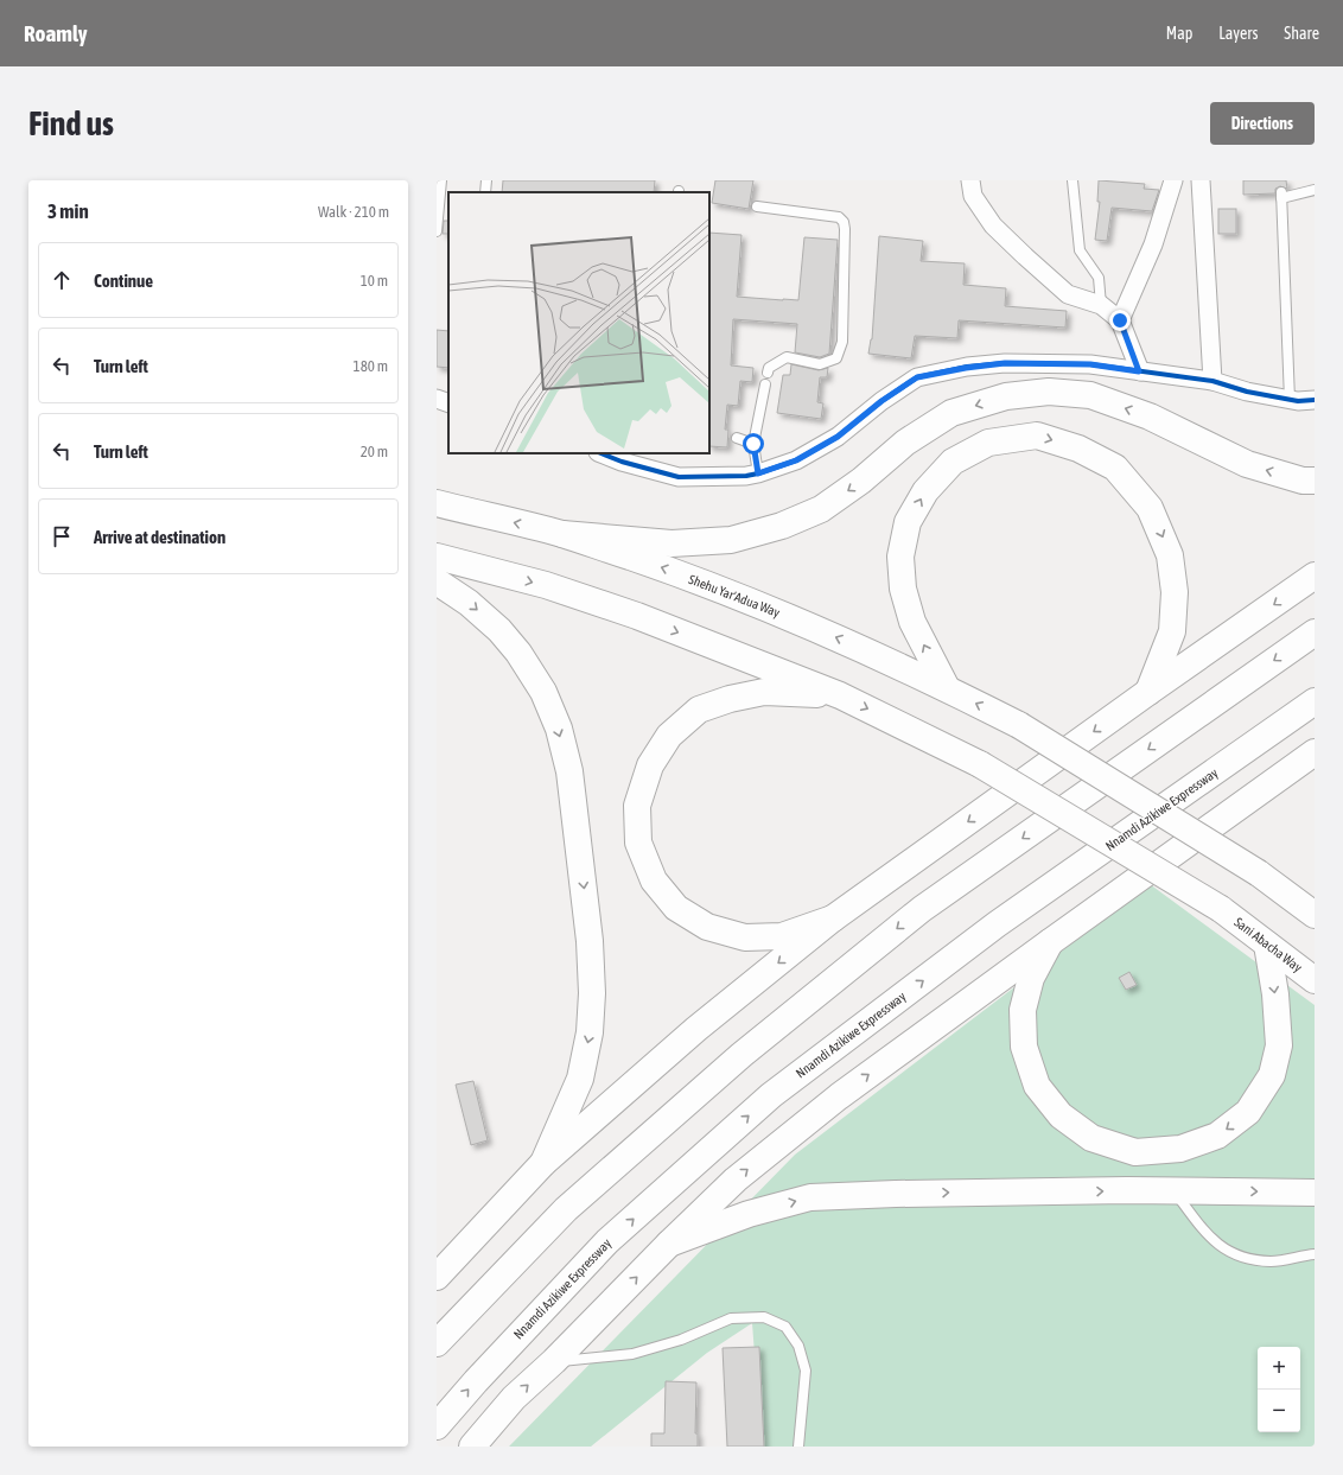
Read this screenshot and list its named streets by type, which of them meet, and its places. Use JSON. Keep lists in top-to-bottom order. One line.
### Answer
{"streets":{"highway":["Shehu Yar'Adua Way","Nnamdi Azikiwe Expressway","Sani Abacha Way"]},"one_way":["Sani Abacha Way"],"page":{"header":"Roamly","nav":["Map","Layers","Share"],"buttons":"Directions","title":"Find us","heading":["3 min","Walk · 210 m"],"list":[["Continue","10 m"],["Turn left","180 m"],["Turn left","20 m"],"Arrive at destination"],"map_buttons":["+","−"]}}
